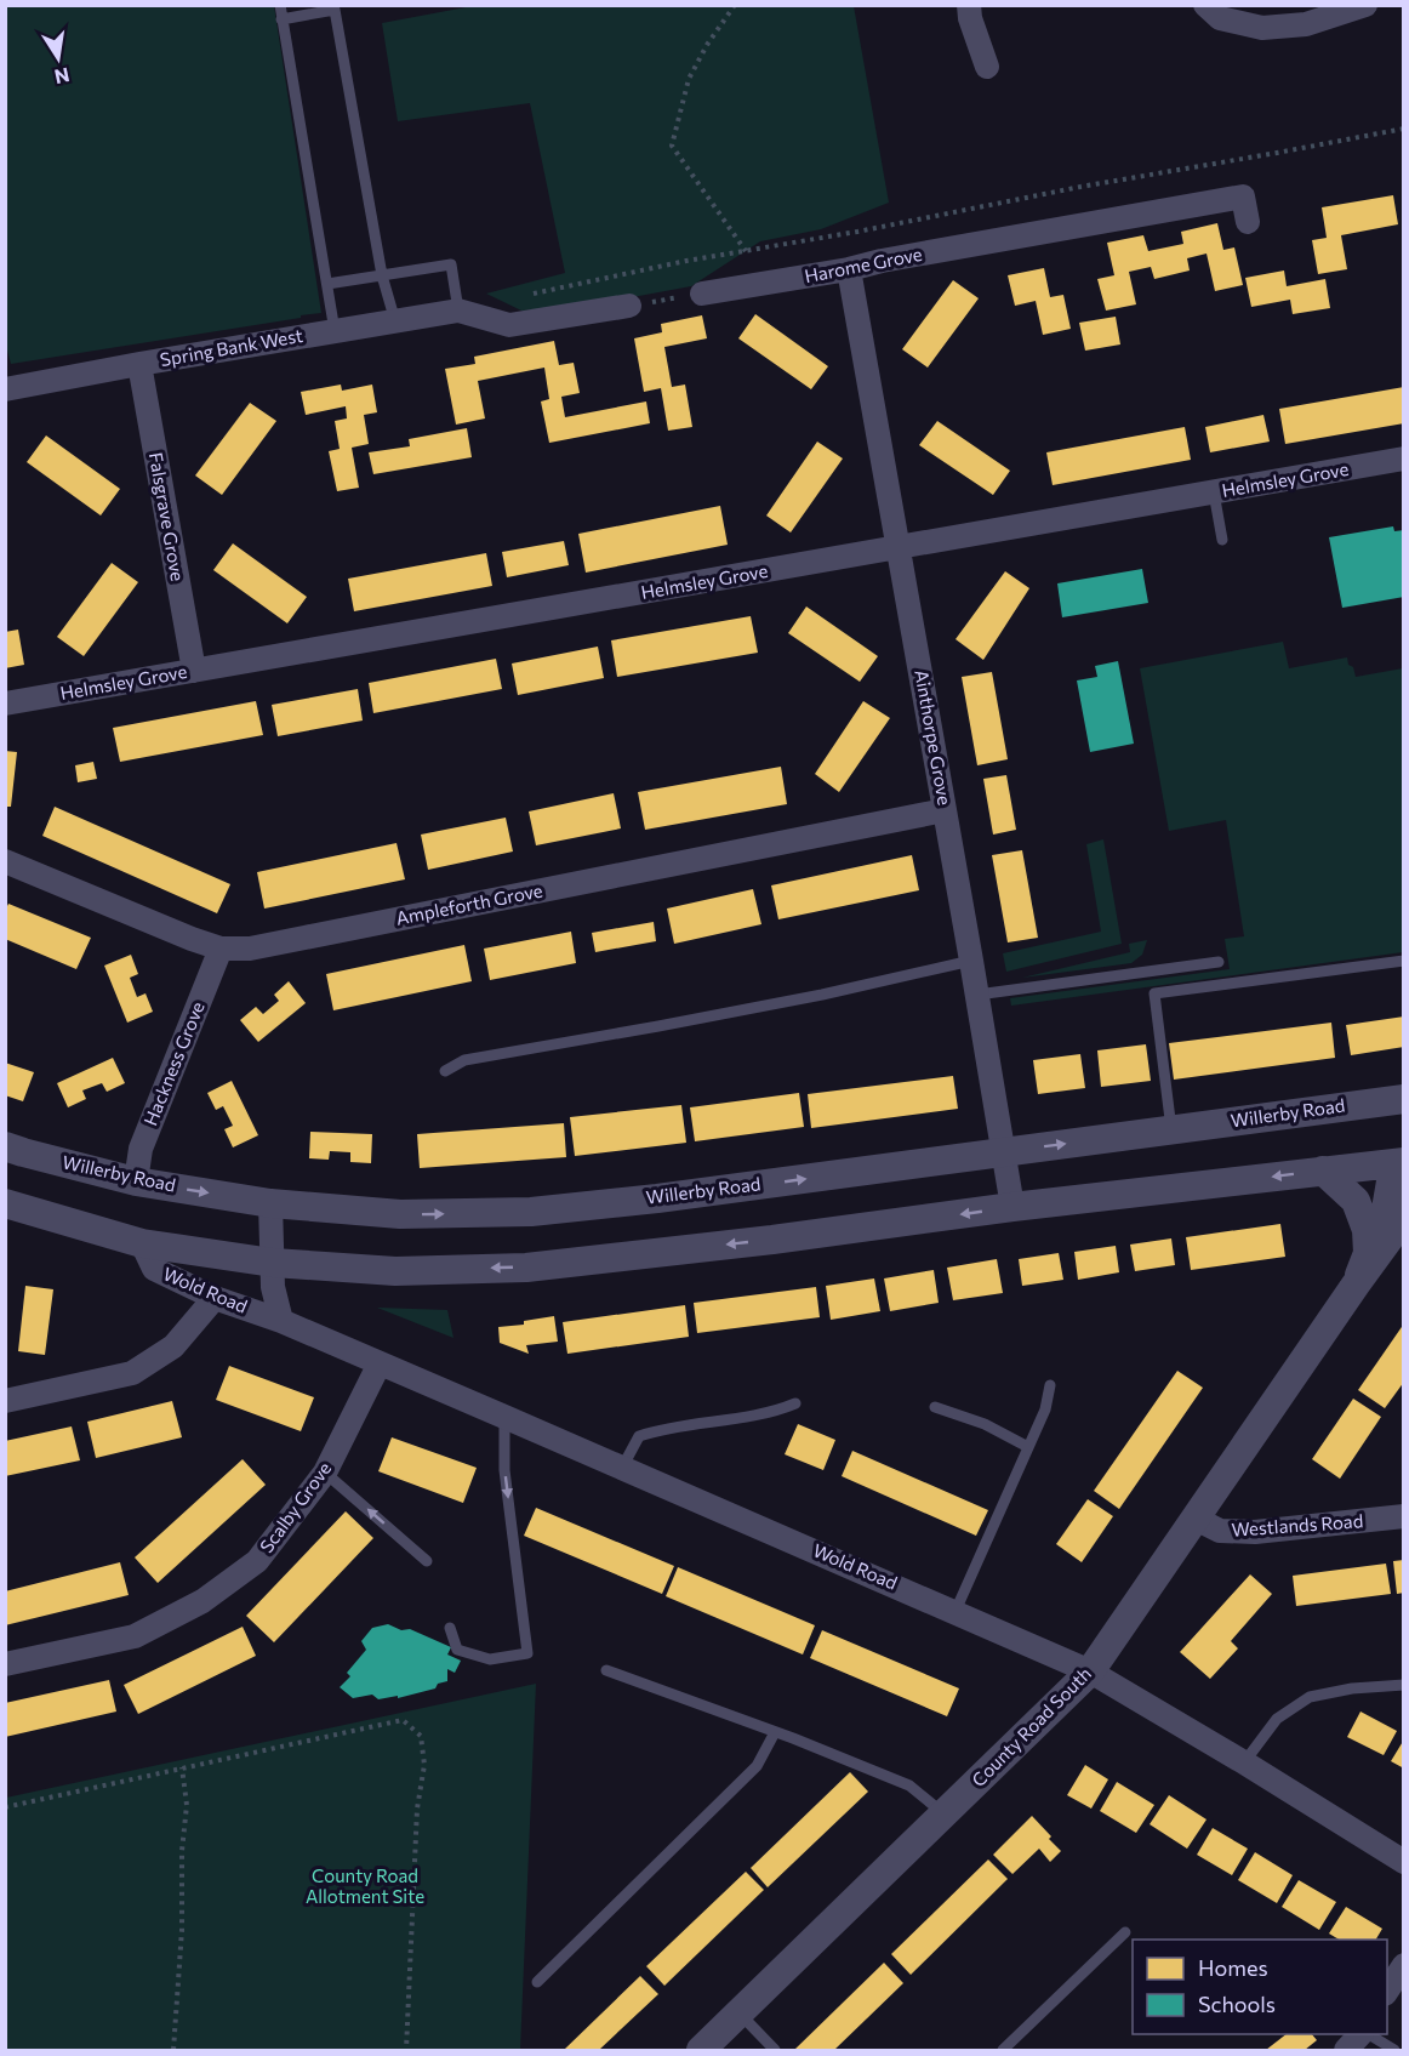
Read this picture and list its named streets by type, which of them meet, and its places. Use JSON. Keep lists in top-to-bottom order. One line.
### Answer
{"streets":{"street":["Harome Grove","Spring Bank West","Helmsley Grove","Falsgrave Grove","Ainthorpe Grove","Ampleforth Grove","Hackness Grove","Willerby Road","Wold Road","Scalby Grove","Westlands Road","County Road South"]},"crossings":[["Harome Grove","Ainthorpe Grove"],["Spring Bank West","Falsgrave Grove"],["Helmsley Grove","Falsgrave Grove"],["Helmsley Grove","Ainthorpe Grove"],["Ainthorpe Grove","Ampleforth Grove"],["Ainthorpe Grove","Willerby Road"],["Ampleforth Grove","Hackness Grove"],["Hackness Grove","Willerby Road"],["Willerby Road","Wold Road"],["Wold Road","Scalby Grove"],["Wold Road","County Road South"],["Westlands Road","County Road South"]],"parks":["County Road Allotment Site"],"legend":["Homes","Schools"],"north":"bottom"}
